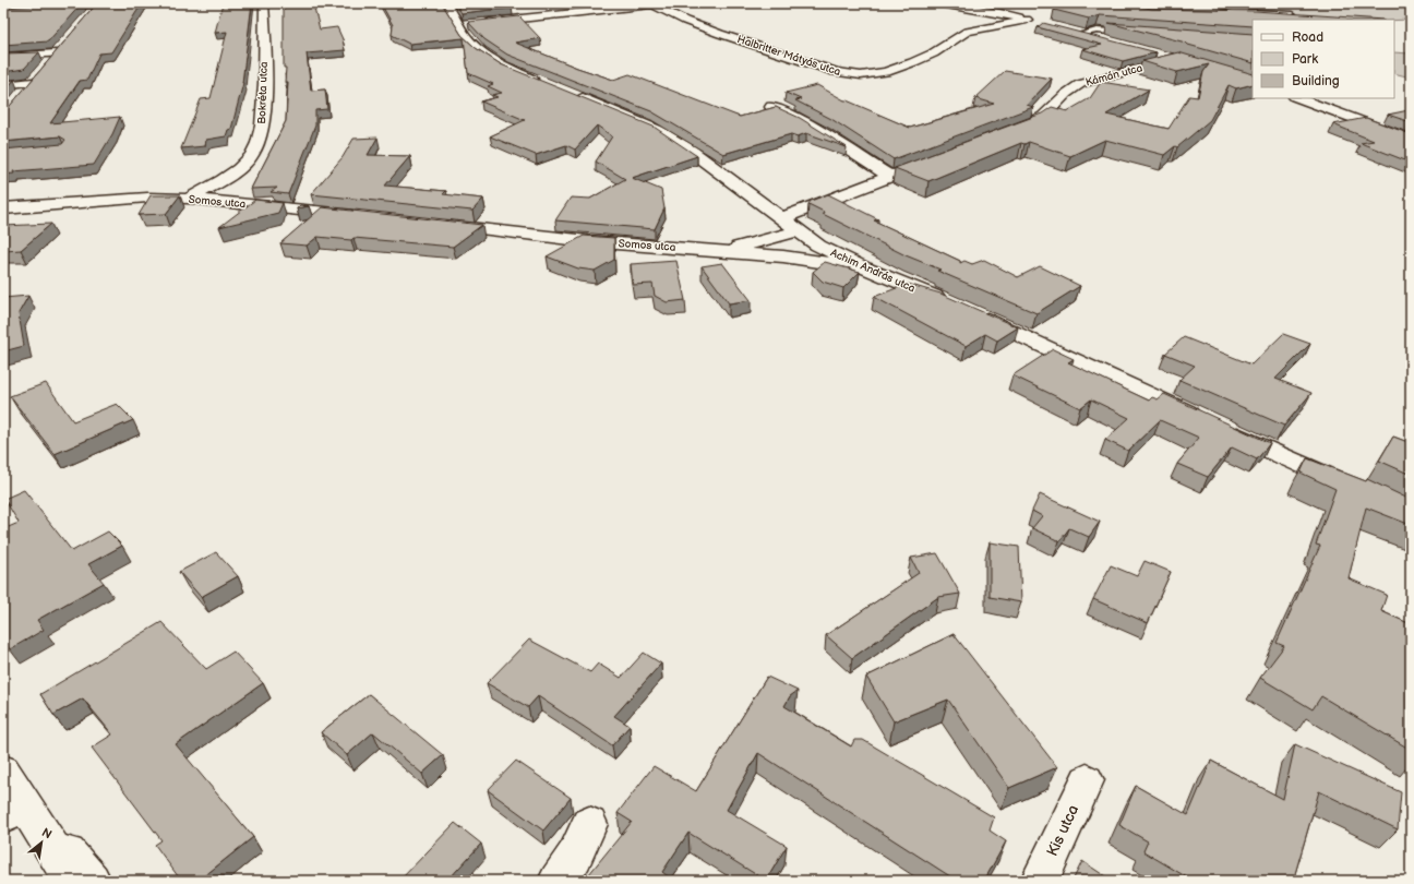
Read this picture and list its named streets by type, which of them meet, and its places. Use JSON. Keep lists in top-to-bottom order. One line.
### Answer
{"streets":{"street":["Halbritter Mátyás utca","Kámán utca","Bokréta utca","Somos utca","Achim András utca","Kis utca"]},"crossings":[["Bokréta utca","Somos utca"],["Somos utca","Achim András utca"]],"legend":["Road","Park","Building"],"north":"top right"}
